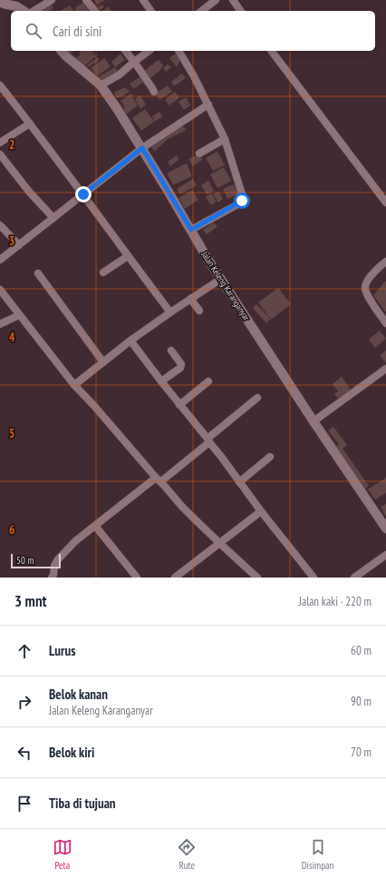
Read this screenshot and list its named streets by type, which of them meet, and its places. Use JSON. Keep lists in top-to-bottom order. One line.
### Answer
{"streets":{"main road":["Jalan Keleng Karanganyar"]},"scale_bar":"50 m","page":{"search":"Cari di sini","scale":"50 m","heading":["3 mnt","Jalan kaki · 220 m"],"list":[["Lurus","60 m"],["Belok kanan","Jalan Keleng Karanganyar","90 m"],["Belok kiri","70 m"],"Tiba di tujuan"],"nav":["Peta","Rute","Disimpan"]},"grid":{"rows":["2","3","4","5","6"]}}
